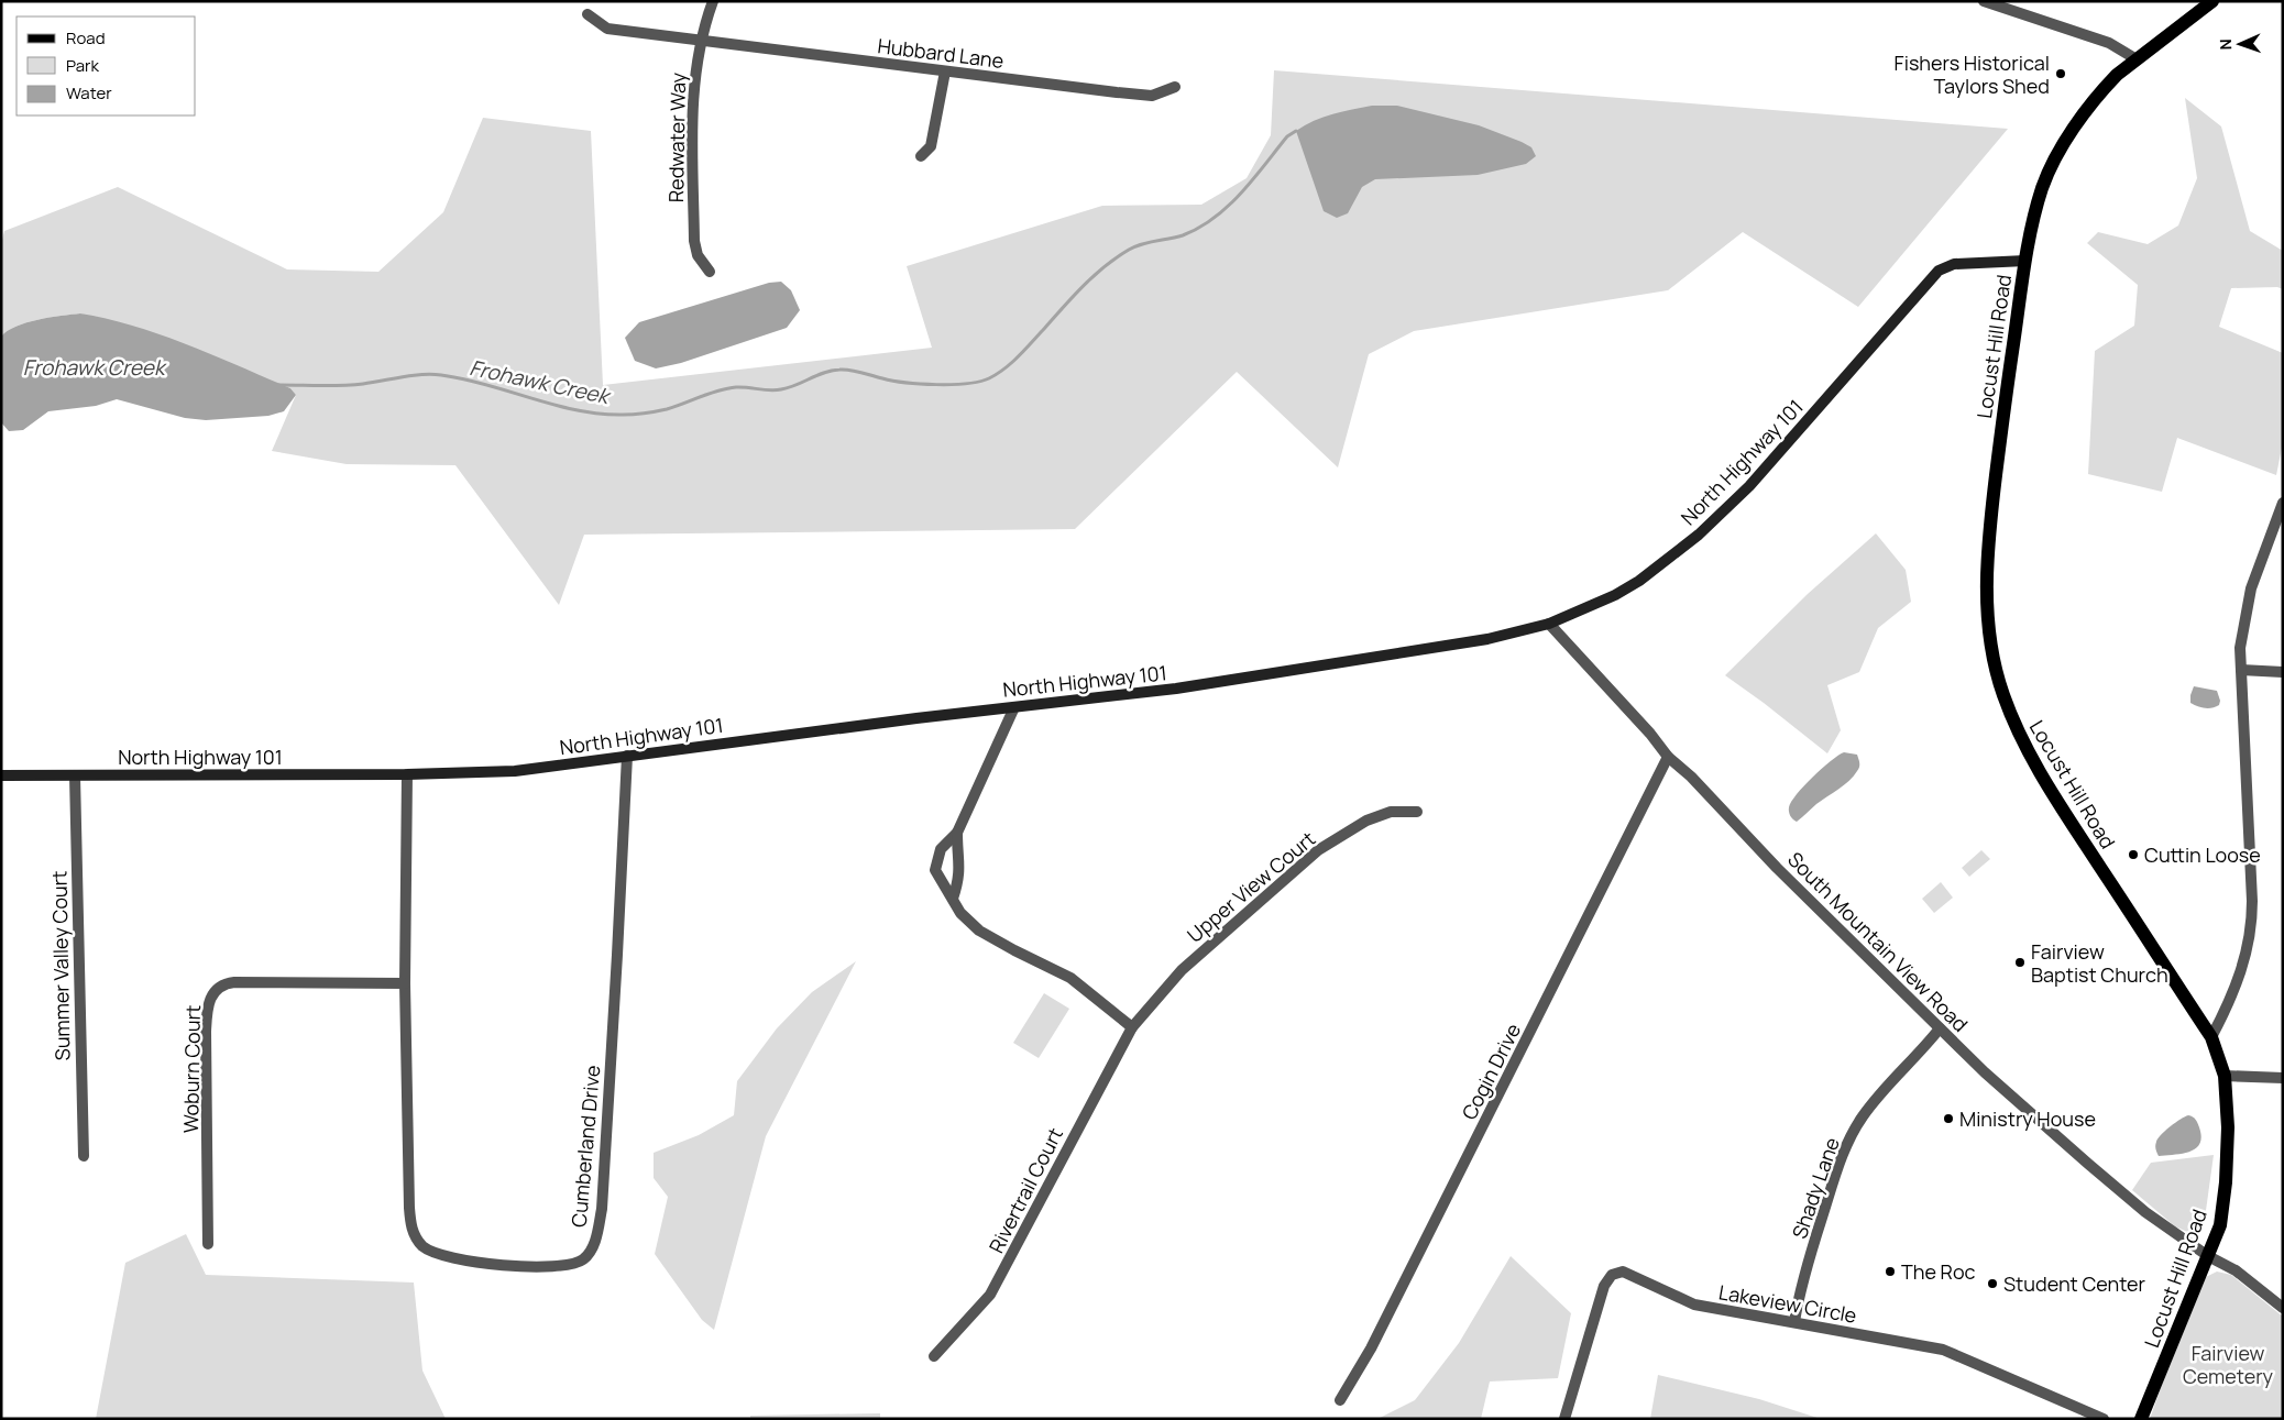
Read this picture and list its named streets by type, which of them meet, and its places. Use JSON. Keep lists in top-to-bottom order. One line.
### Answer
{"streets":{"main road":["Locust Hill Road","North Highway 101"],"street":["Hubbard Lane","Redwater Way","Upper View Court","South Mountain View Road","Summer Valley Court","Woburn Court","Cogin Drive","Cumberland Drive","Shady Lane","Rivertrail Court","Lakeview Circle"]},"crossings":[["Hubbard Lane","Redwater Way"],["Locust Hill Road","North Highway 101"],["Locust Hill Road","South Mountain View Road"],["North Highway 101","South Mountain View Road"],["North Highway 101","Summer Valley Court"],["North Highway 101","Cumberland Drive"],["Upper View Court","Rivertrail Court"],["South Mountain View Road","Cogin Drive"],["South Mountain View Road","Shady Lane"],["Woburn Court","Cumberland Drive"],["Shady Lane","Lakeview Circle"]],"water":["Frohawk Creek"],"parks":["Fairview Cemetery"],"places":["Fishers Historical Taylors Shed","Cuttin Loose","Fairview Baptist Church","Ministry House","The Roc","Student Center"],"legend":["Road","Park","Water"],"north":"left"}
